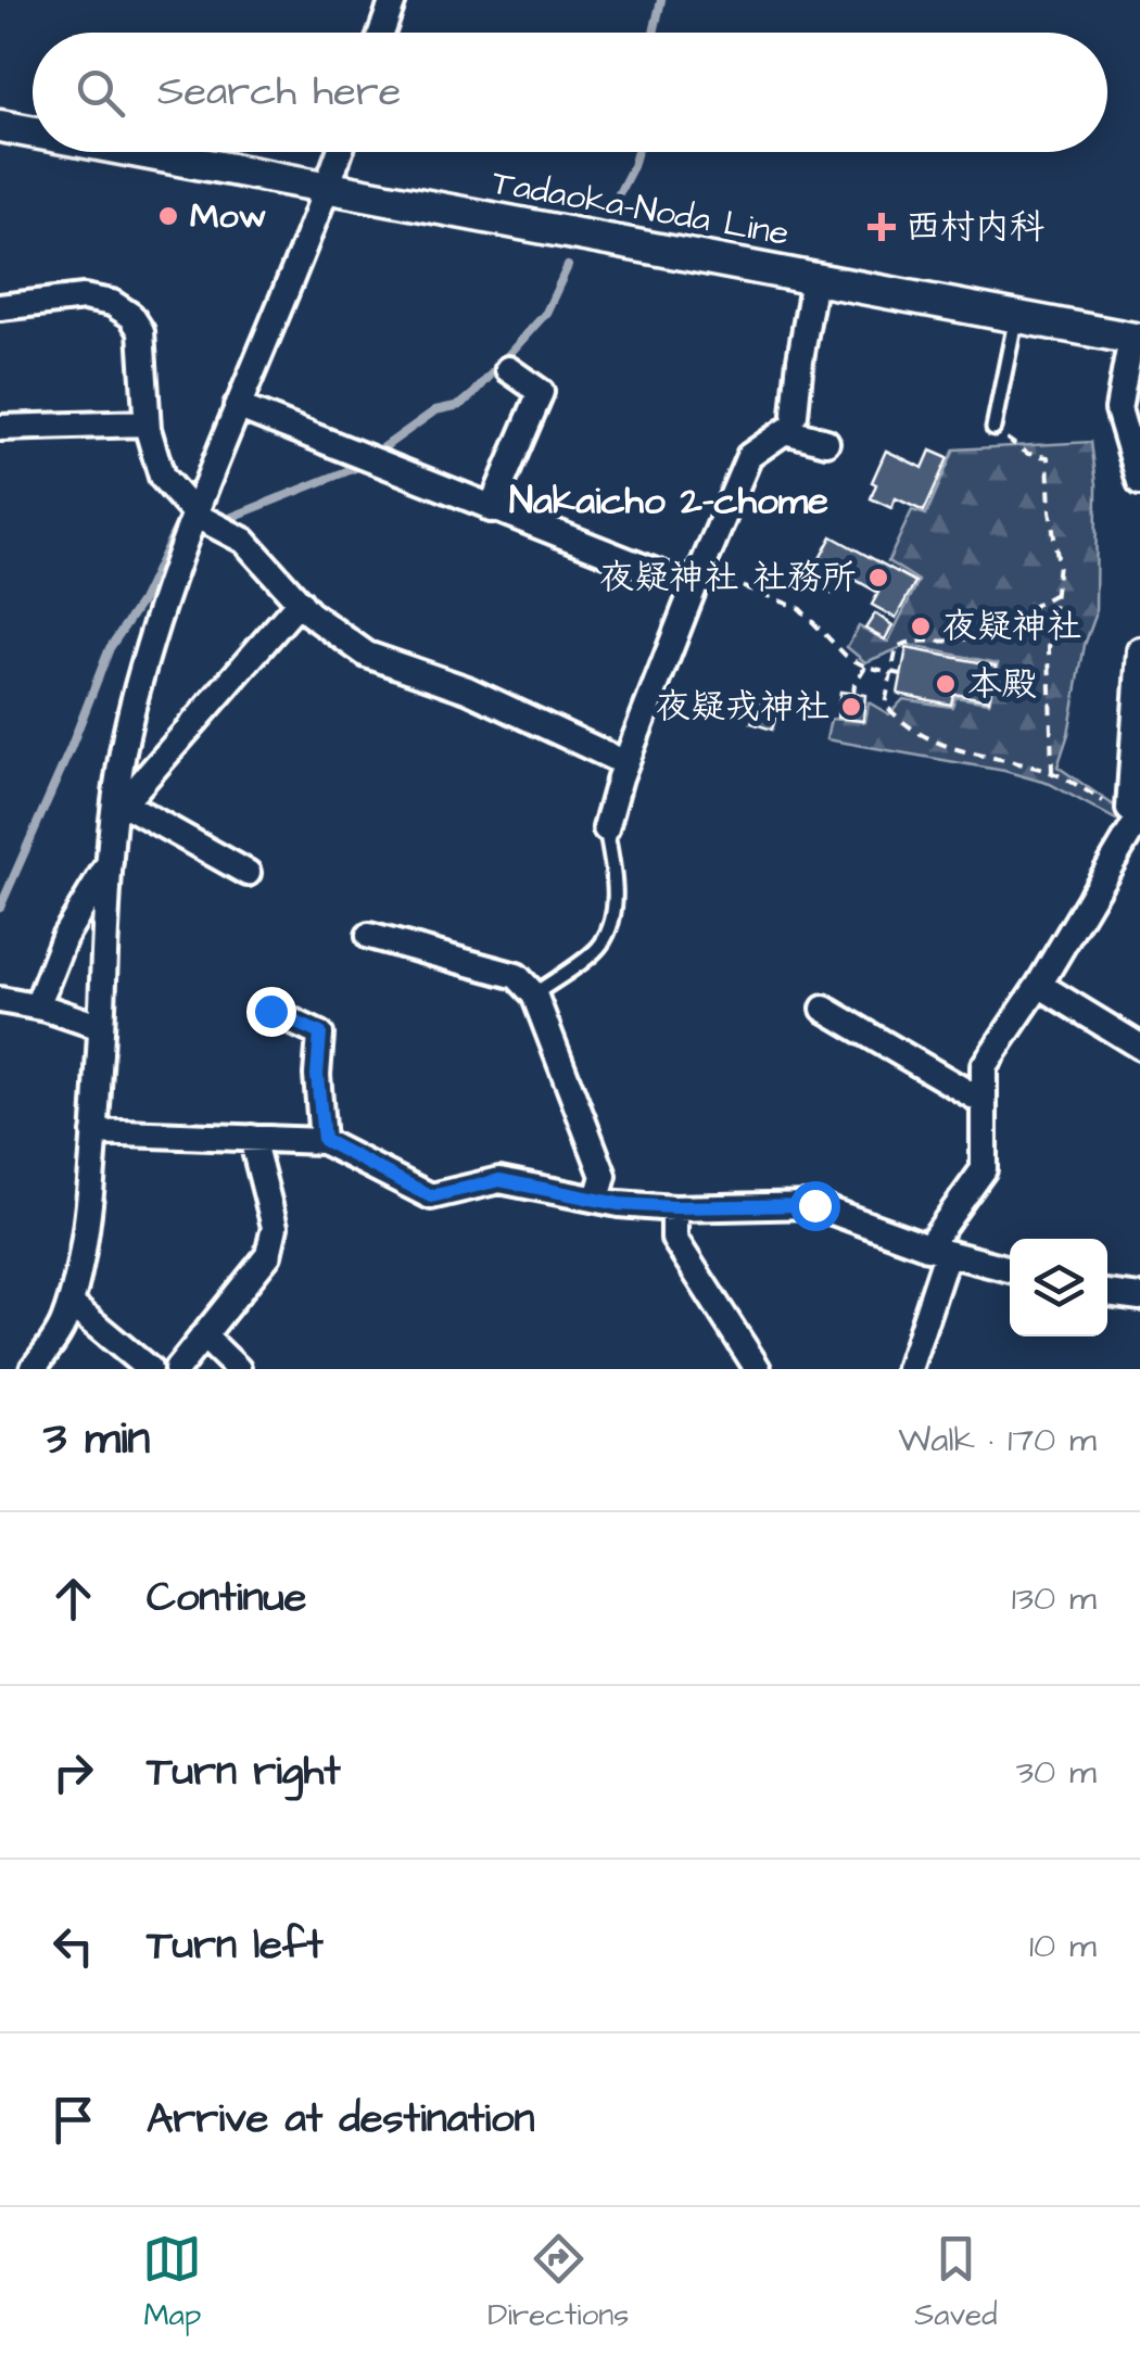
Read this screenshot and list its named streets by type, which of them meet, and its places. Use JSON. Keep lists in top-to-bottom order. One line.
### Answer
{"streets":{"street":["Tadaoka-Noda Line"]},"districts":["Nakaicho 2-chome"],"places":{"other":["Mow","夜疑神社 社務所","夜疑神社","本殿","夜疑戎神社"],"health":["西村内科"]},"page":{"search":"Search here","heading":["3 min","Walk · 170 m"],"list":[["Continue","130 m"],["Turn right","30 m"],["Turn left","10 m"],"Arrive at destination"],"nav":["Map","Directions","Saved"]}}
